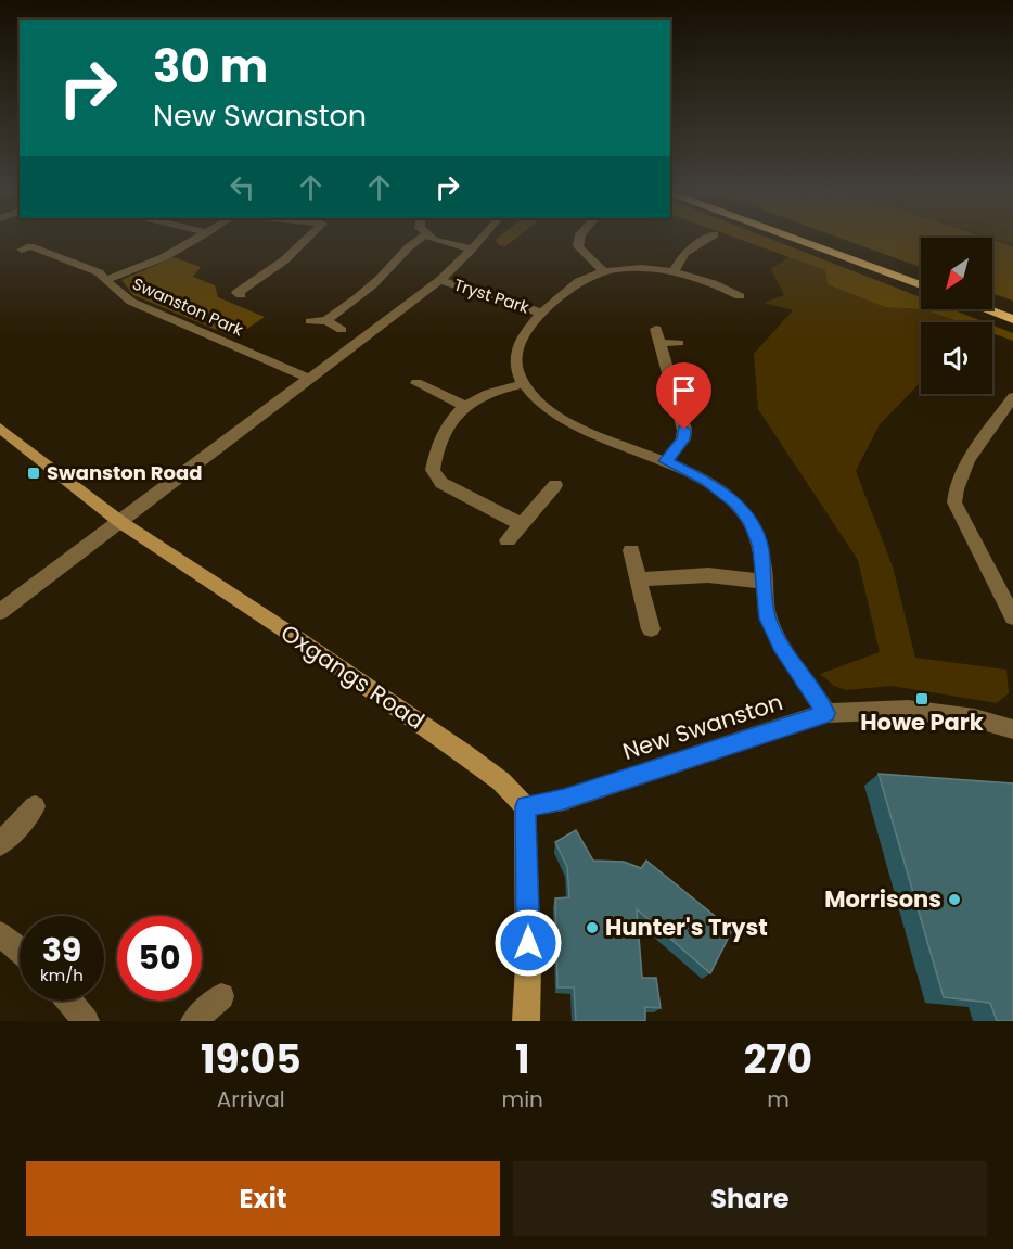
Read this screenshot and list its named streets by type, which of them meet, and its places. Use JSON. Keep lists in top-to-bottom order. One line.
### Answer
{"streets":{"main road":["Oxgangs Road"],"street":["Tryst Park","Swanston Park","New Swanston"]},"crossings":[["Oxgangs Road","New Swanston"]],"places":{"transit":["Swanston Road","Howe Park"],"other":["Morrisons","Hunter's Tryst"]},"north":"bottom left","page":{"turn":["30 m","New Swanston"],"speed":"39 km/h","limit":"50","eta":["19:05","Arrival","1","min","270","m"],"buttons":["Exit","Share"]}}
